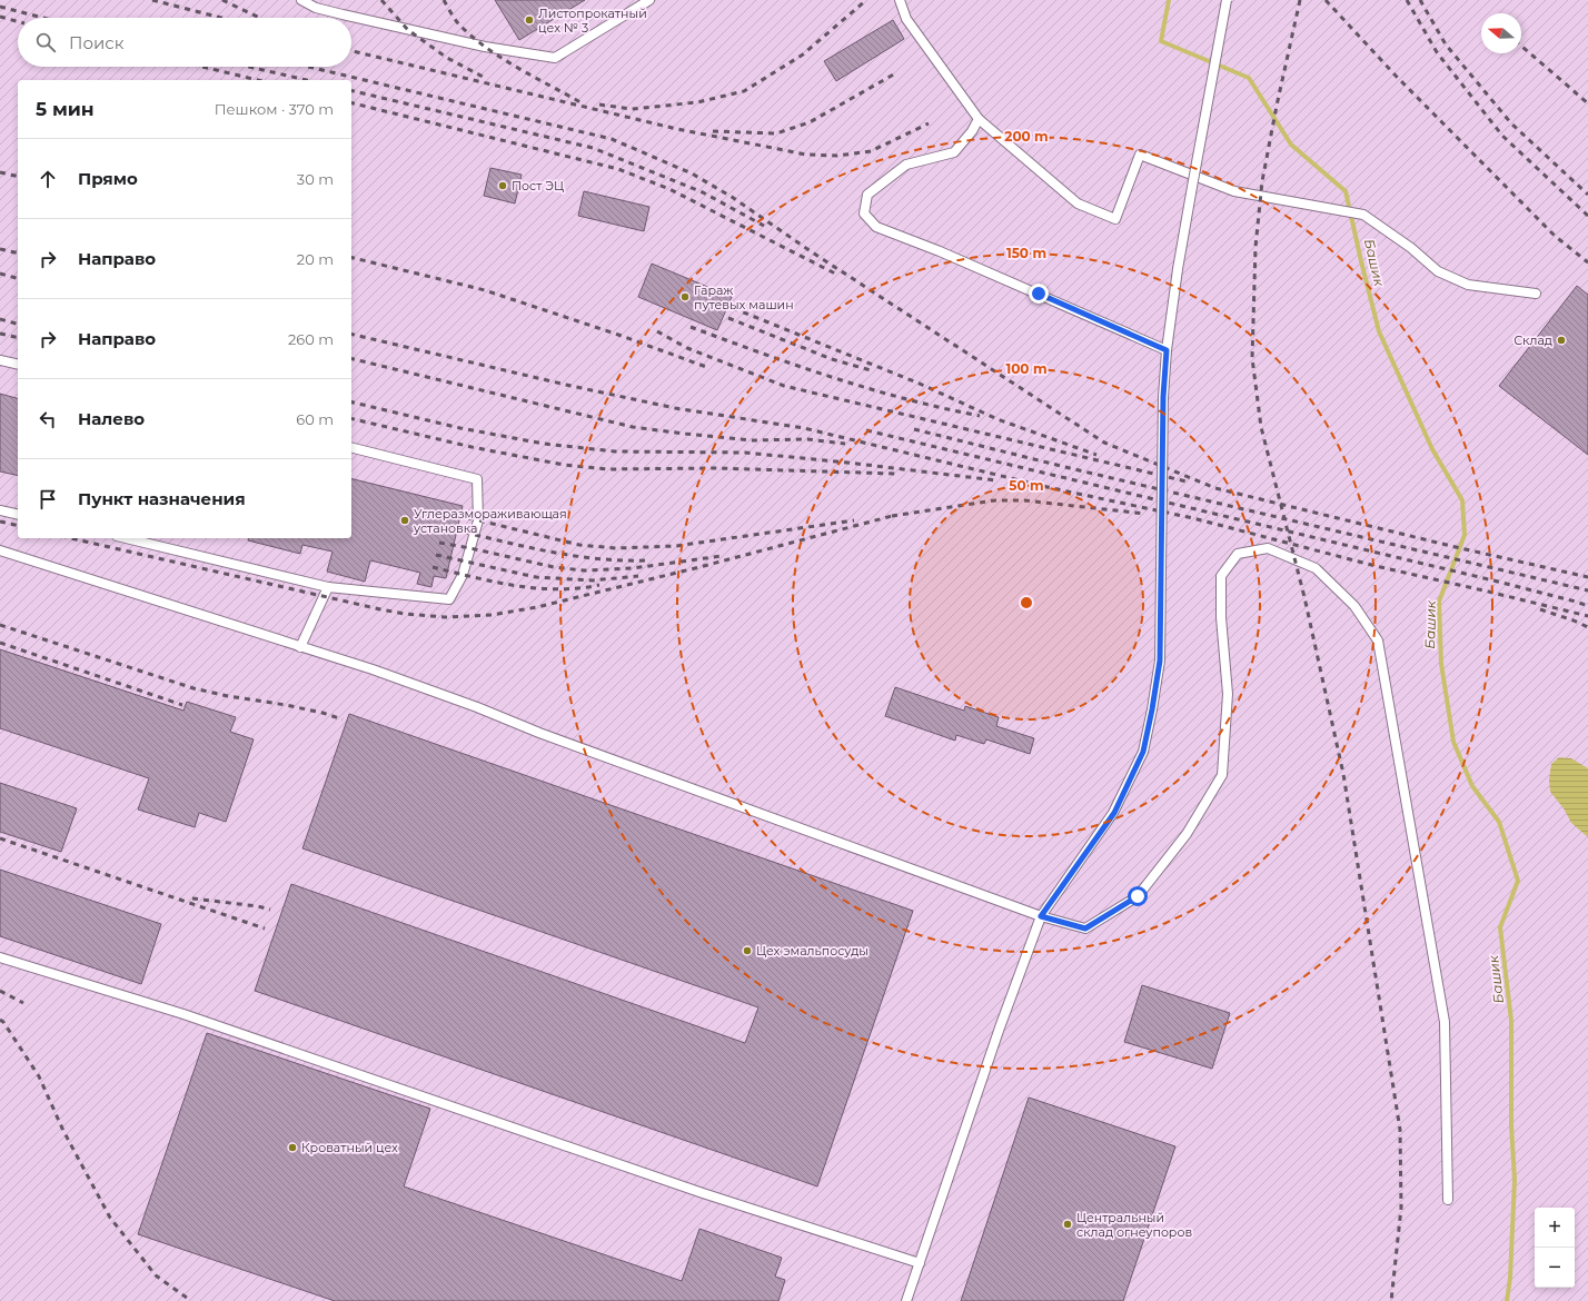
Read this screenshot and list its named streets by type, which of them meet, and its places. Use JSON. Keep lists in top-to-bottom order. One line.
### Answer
{"water":["Башик"],"places":["Листопрокатный цех № 3","Поcт ЭЦ","Гараж путевых машин","Склад","Углеразмораживающая установка","Цех эмальпосуды","Кроватный цех","Центральный склад огнеупоров"],"north":"left","page":{"search":"Поиск","heading":["5 мин","Пешком · 370 m"],"list":[["Прямо","30 m"],["Направо","20 m"],["Направо","260 m"],["Налево","60 m"],"Пункт назначения"],"map_buttons":["+","−"]},"rings":["200 m","150 m","100 m","50 m"]}
